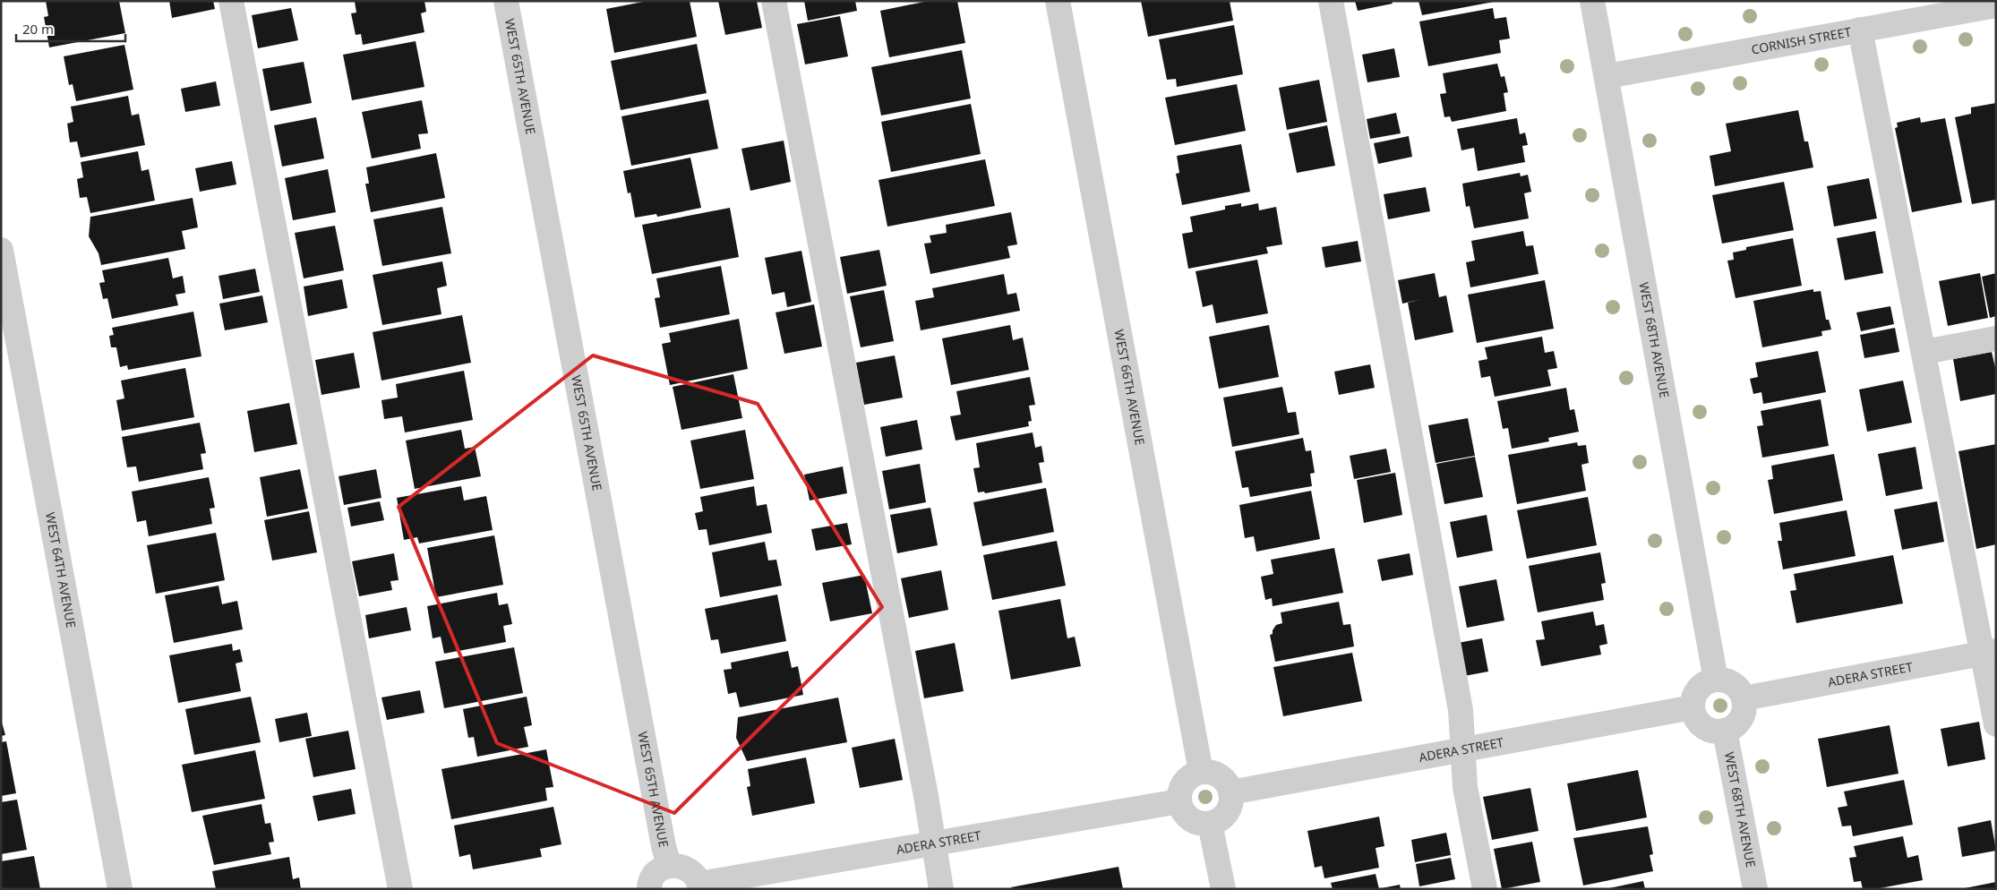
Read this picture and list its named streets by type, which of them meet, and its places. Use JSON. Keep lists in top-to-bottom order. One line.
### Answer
{"streets":{"street":["CORNISH STREET","WEST 65TH AVENUE","WEST 68TH AVENUE","WEST 66TH AVENUE","WEST 64TH AVENUE","ADERA STREET"]},"crossings":[["CORNISH STREET","WEST 68TH AVENUE"],["WEST 68TH AVENUE","ADERA STREET"],["WEST 66TH AVENUE","ADERA STREET"]],"scale_bar":"20 m"}
